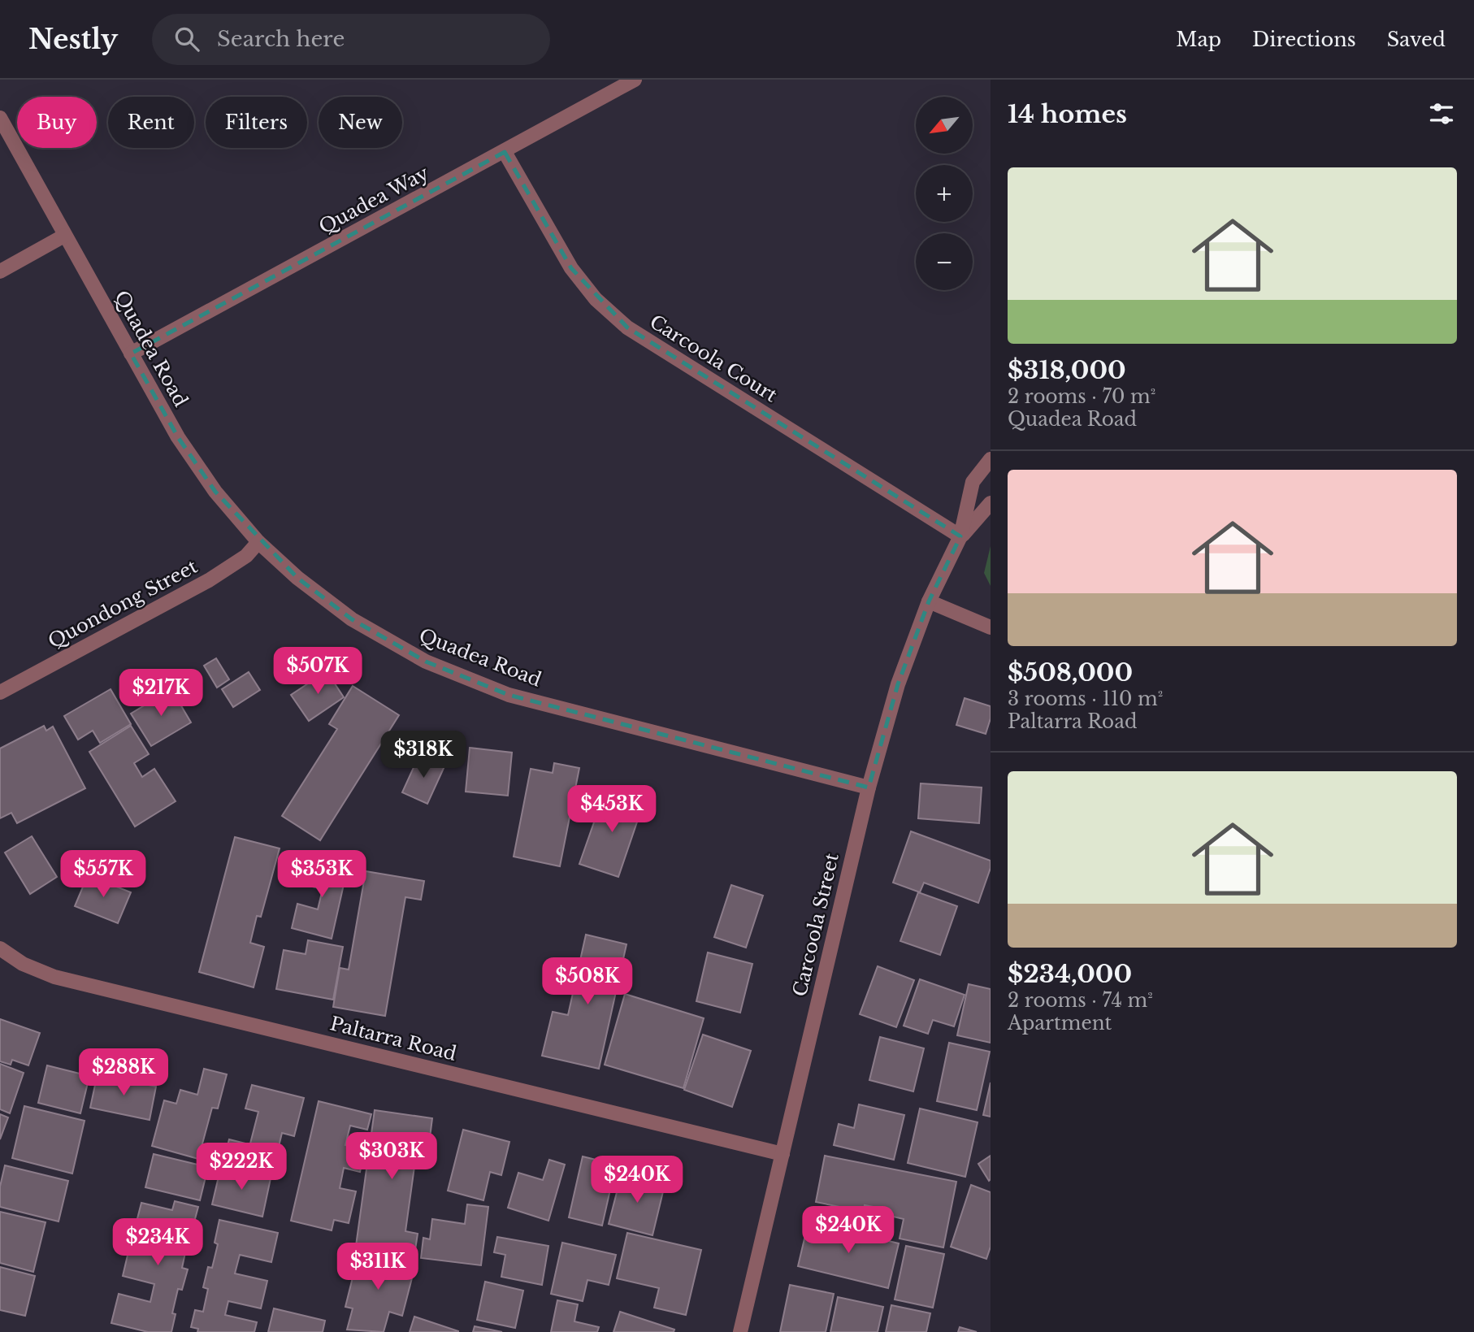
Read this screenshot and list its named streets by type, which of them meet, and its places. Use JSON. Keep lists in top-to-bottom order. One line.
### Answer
{"streets":{"street":["Quadea Way","Quadea Road","Carcoola Court","Quondong Street","Carcoola Street","Paltarra Road"]},"crossings":[["Quadea Way","Quadea Road"],["Quadea Way","Carcoola Court"],["Quadea Road","Quondong Street"],["Quadea Road","Carcoola Street"],["Carcoola Court","Carcoola Street"],["Carcoola Street","Paltarra Road"]],"north":"bottom left","page":{"header":"Nestly","search":"Search here","nav":["Map","Directions","Saved"],"heading":"14 homes","map_buttons":["+","−"],"chip":["Buy","Rent","Filters","New"],"list":[{"name":"$318,000","note":"2 rooms · 70 m² · Quadea Road"},{"name":"$508,000","note":"3 rooms · 110 m² · Paltarra Road"},{"name":"$234,000","note":"2 rooms · 74 m² · Apartment"}],"price":["$507K","$217K","$318K","$453K","$557K","$353K","$508K","$288K","$303K","$222K","$240K","$240K","$234K","$311K"]}}
